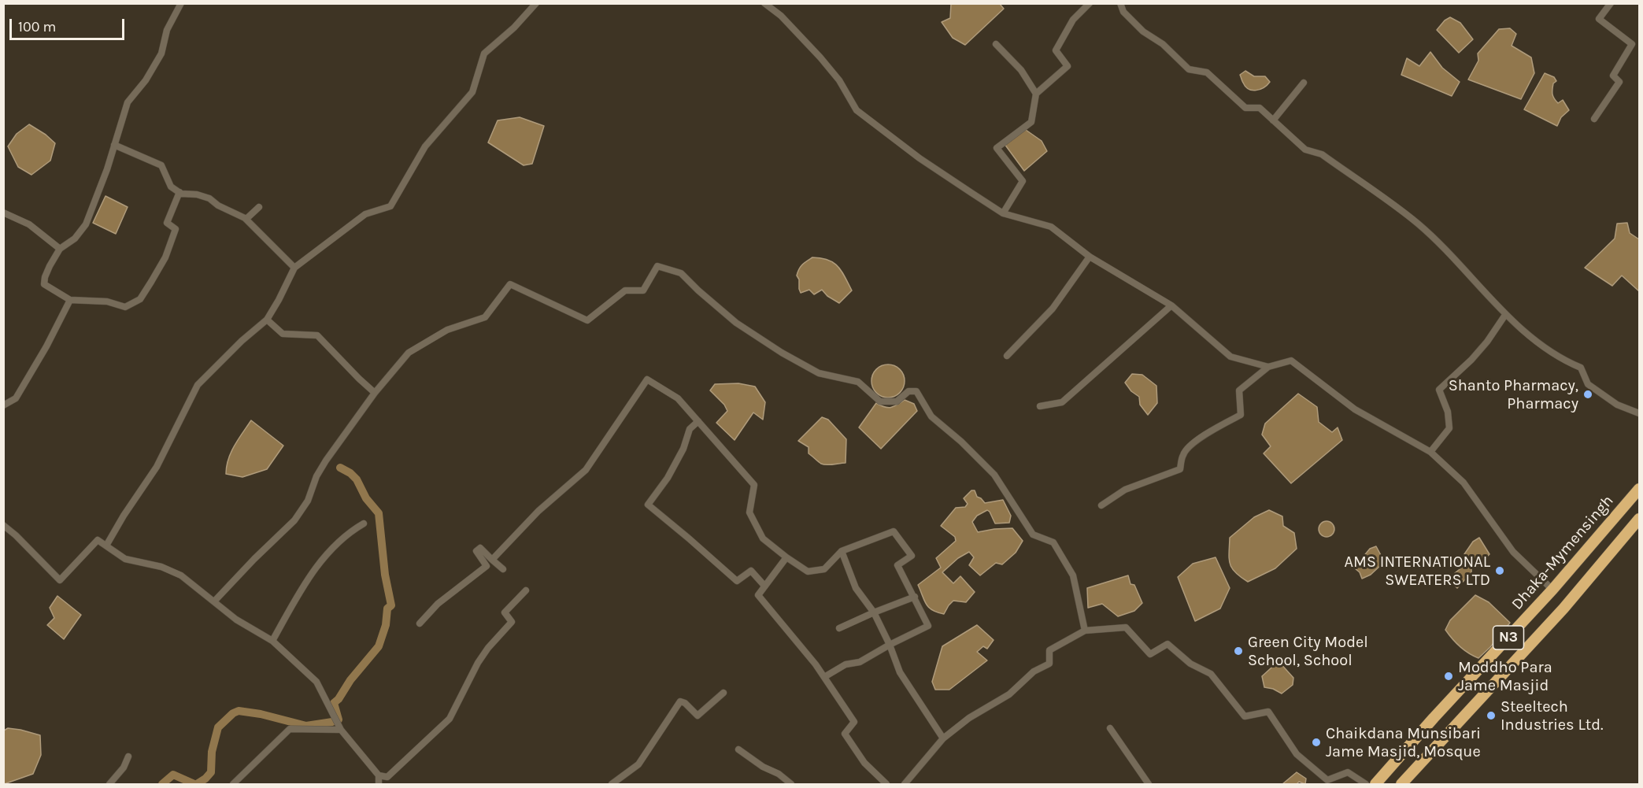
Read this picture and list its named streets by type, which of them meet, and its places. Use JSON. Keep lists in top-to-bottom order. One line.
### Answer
{"streets":{"highway":["Dhaka-Mymensingh","N3"]},"places":["Shanto Pharmacy, Pharmacy","AMS INTERNATIONAL SWEATERS LTD","Green City Model School, School","Moddho Para Jame Masjid","Steeltech Industries Ltd.","Chaikdana Munsibari Jame Masjid, Mosque"],"scale_bar":"100 m"}
